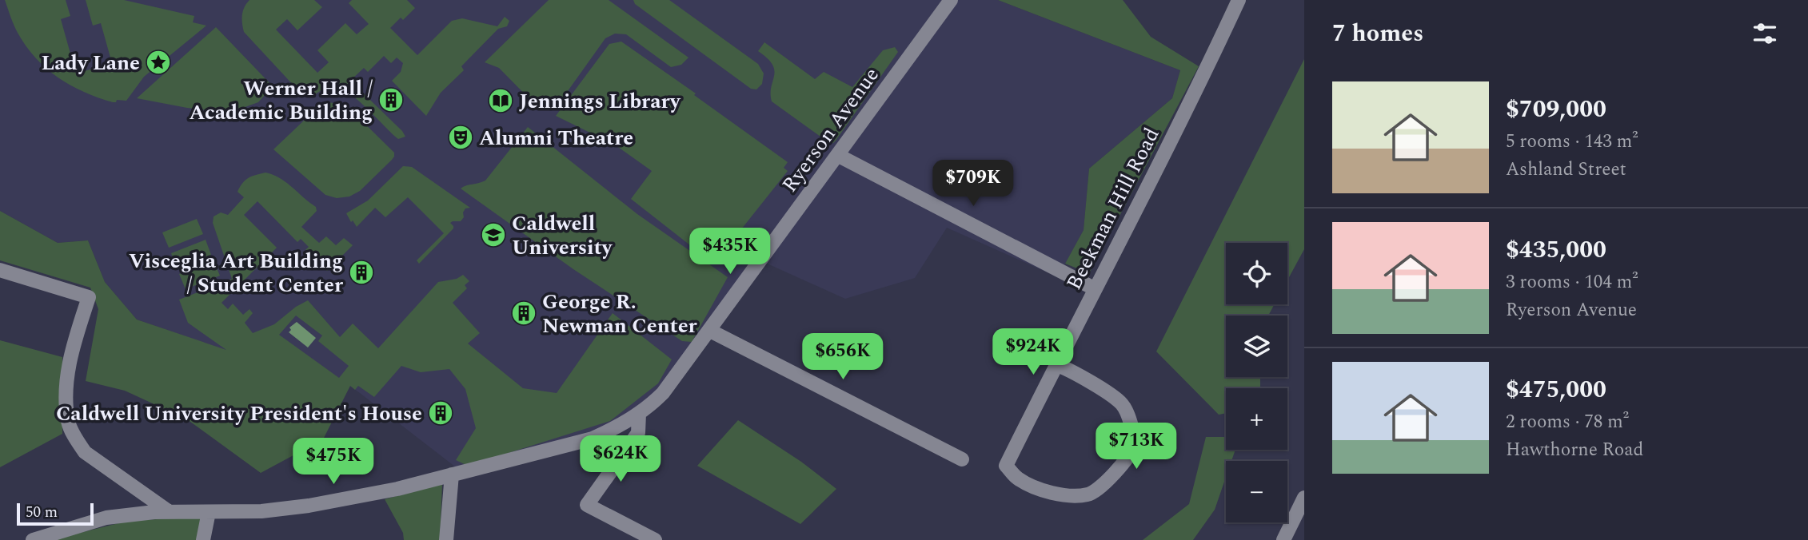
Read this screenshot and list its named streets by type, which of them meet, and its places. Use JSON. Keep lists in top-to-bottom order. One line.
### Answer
{"streets":{"street":["Ryerson Avenue","Beekman Hill Road"]},"places":{"place":["Lady Lane"],"building":["Werner Hall / Academic Building","Visceglia Art Building / Student Center","George R. Newman Center","Caldwell University President's House"],"library":["Jennings Library"],"theatre":["Alumni Theatre"],"school or university":["Caldwell University"]},"scale_bar":"50 m","page":{"heading":"7 homes","list":[{"name":"$709,000","note":"5 rooms · 143 m² · Ashland Street"},{"name":"$435,000","note":"3 rooms · 104 m² · Ryerson Avenue"},{"name":"$475,000","note":"2 rooms · 78 m² · Hawthorne Road"}],"price":["$709K","$435K","$924K","$656K","$713K","$624K","$475K"],"map_buttons":["+","−"],"scale":"50 m"}}
